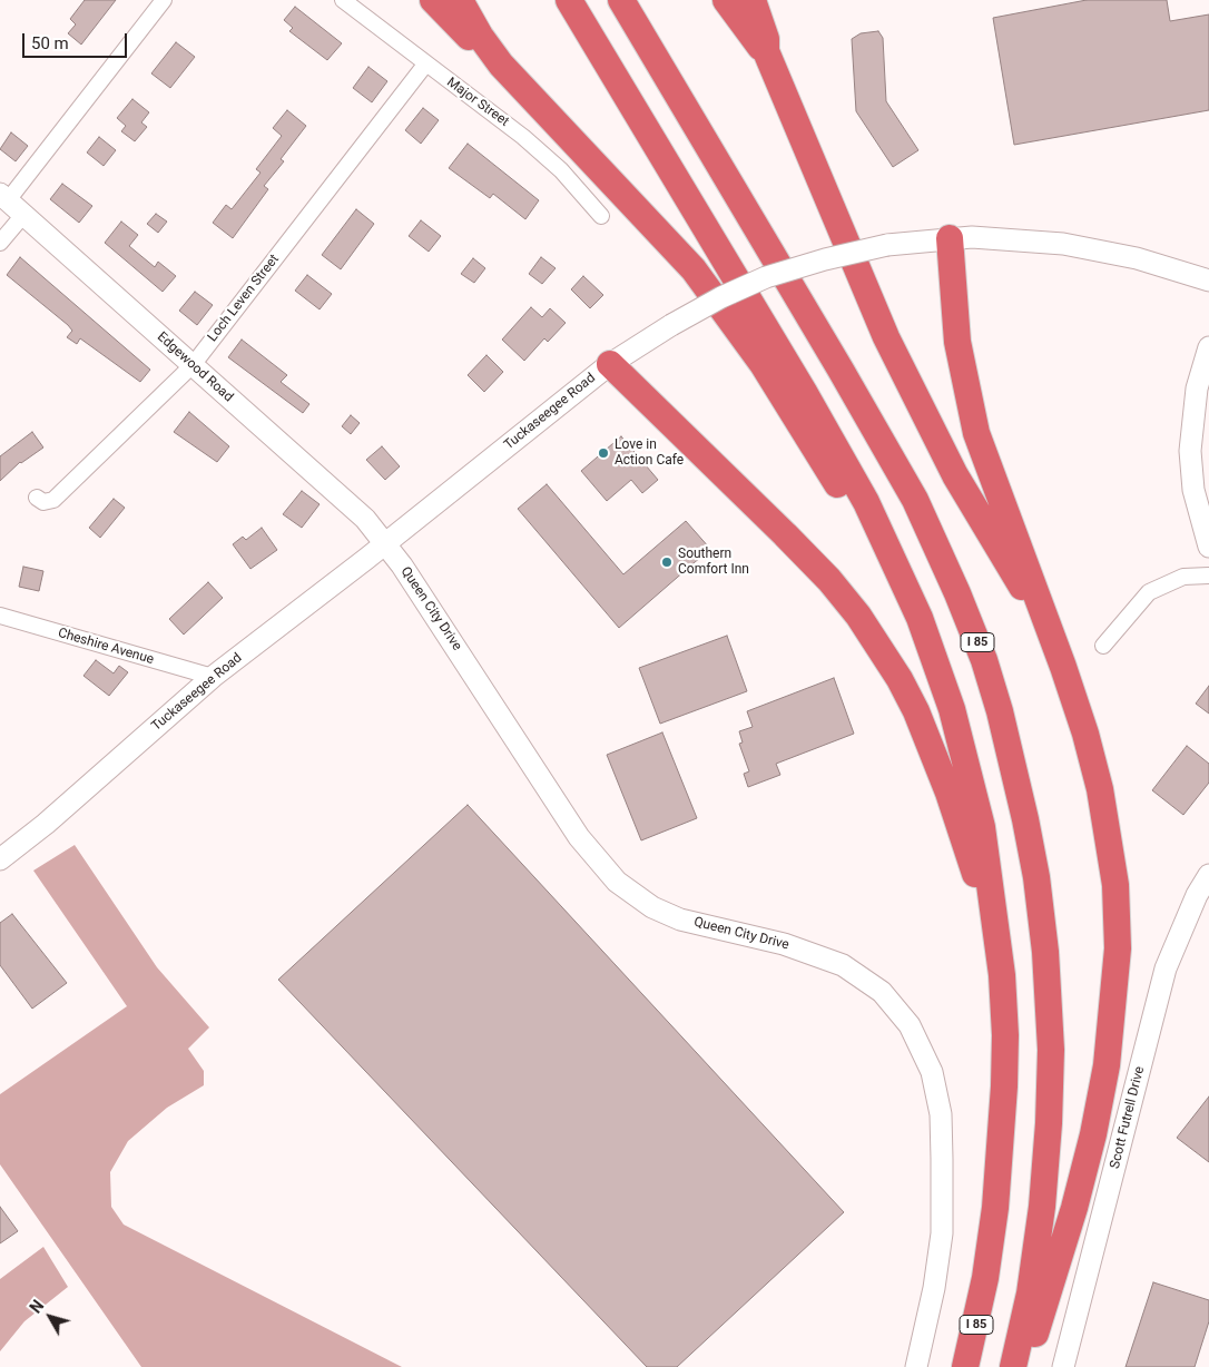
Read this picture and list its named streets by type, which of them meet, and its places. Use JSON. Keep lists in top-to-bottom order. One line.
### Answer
{"streets":{"highway":["I 85"],"street":["Major Street","Loch Leven Street","Edgewood Road","Tuckaseegee Road","Queen City Drive","Cheshire Avenue","Scott Futrell Drive"]},"crossings":[["Major Street","Loch Leven Street"],["Loch Leven Street","Edgewood Road"],["Edgewood Road","Tuckaseegee Road"],["Edgewood Road","Queen City Drive"],["Tuckaseegee Road","Queen City Drive"],["Tuckaseegee Road","Cheshire Avenue"]],"places":["Love in Action Cafe","Southern Comfort Inn"],"scale_bar":"50 m","north":"top left"}
